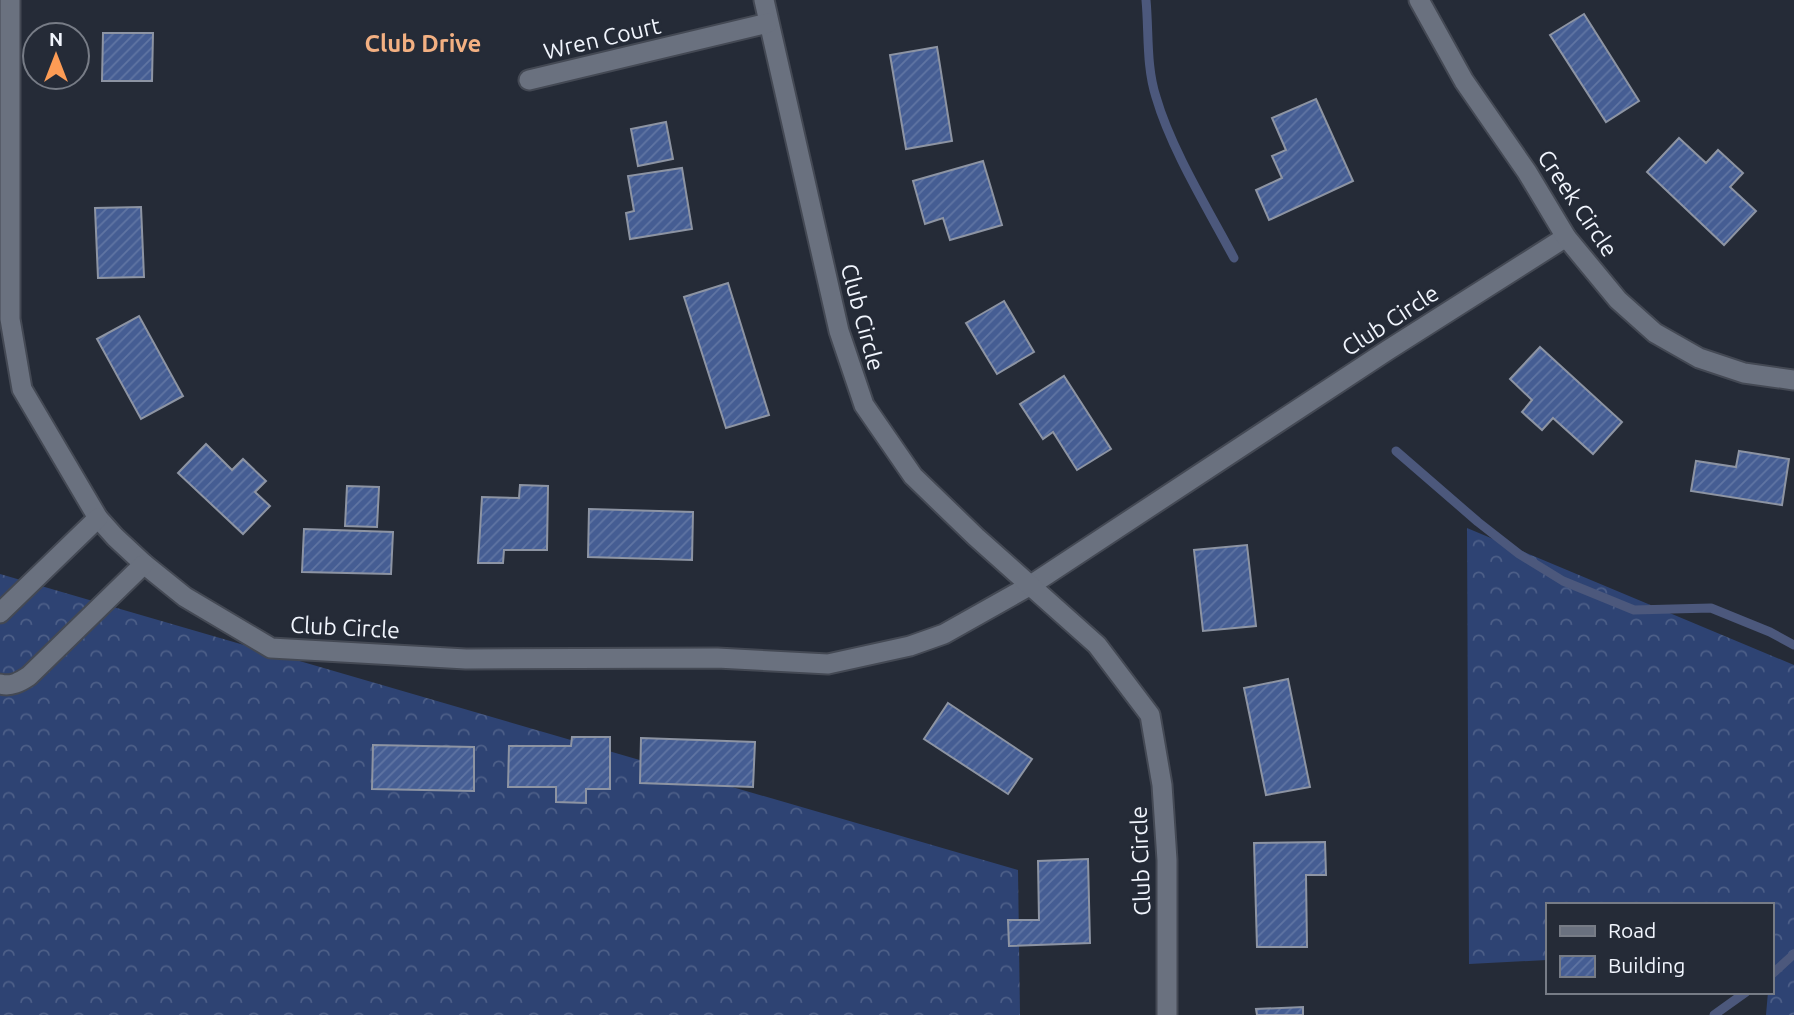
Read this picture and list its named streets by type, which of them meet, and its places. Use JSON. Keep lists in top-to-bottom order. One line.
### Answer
{"streets":{"street":["Wren Court","Creek Circle","Club Circle"]},"crossings":[["Wren Court","Club Circle"],["Creek Circle","Club Circle"]],"districts":["Club Drive"],"legend":["Road","Building"],"north":"top"}
